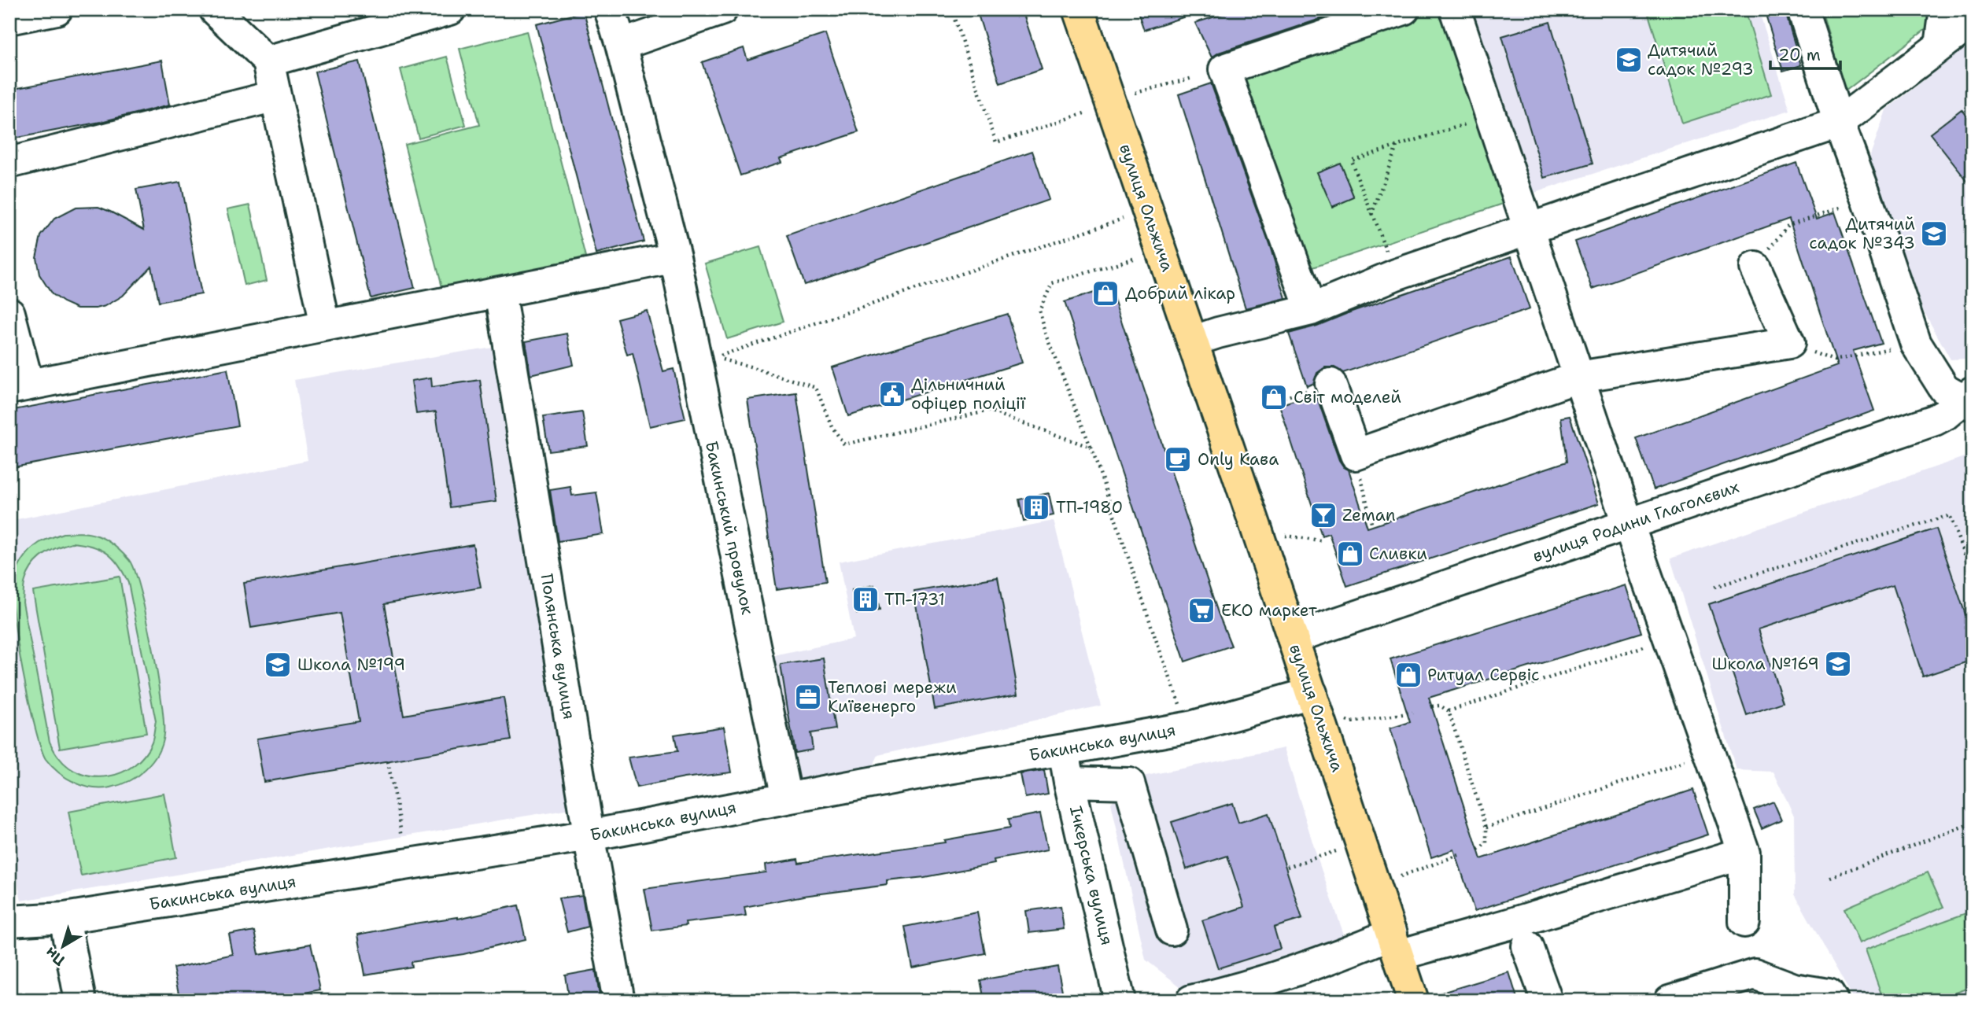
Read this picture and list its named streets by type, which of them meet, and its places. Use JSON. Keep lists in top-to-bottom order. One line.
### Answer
{"streets":{"main road":["вулиця Ольжича"],"street":["вулиця Родини Глаголєвих","Бакинський провулок","Полянська вулиця","Бакинська вулиця","Ічкерська вулиця"]},"crossings":[["вулиця Ольжича","вулиця Родини Глаголєвих"],["вулиця Ольжича","Бакинська вулиця"],["Бакинський провулок","Бакинська вулиця"],["Полянська вулиця","Бакинська вулиця"],["Бакинська вулиця","Ічкерська вулиця"]],"places":{"school or university":["Дитячий садок №293","Дитячий садок №343","Школа №169","Школа №199"],"shop":["Добрий лікар","Світ моделей","Сливки","Ритуал Сервіс"],"public building":["Дільничний офіцер поліції"],"cafe":["Only Кава"],"building":["ТП-1980","ТП-1731"],"bar":["Zeman"],"supermarket":["ЕКО маркет"],"office":["Теплові мережи Київенерго"]},"scale_bar":"20 m","north":"bottom left"}
